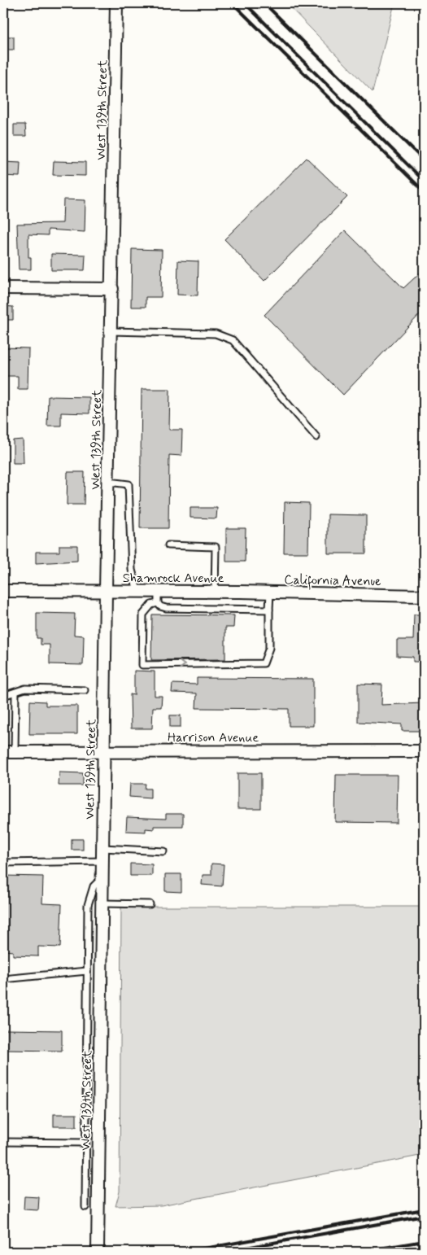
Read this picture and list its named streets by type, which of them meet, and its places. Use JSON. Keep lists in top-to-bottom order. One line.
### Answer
{"streets":{"street":["West 139th Street","Shamrock Avenue","California Avenue","Harrison Avenue"]},"crossings":[["West 139th Street","Shamrock Avenue"],["West 139th Street","Harrison Avenue"],["Shamrock Avenue","California Avenue"]]}
